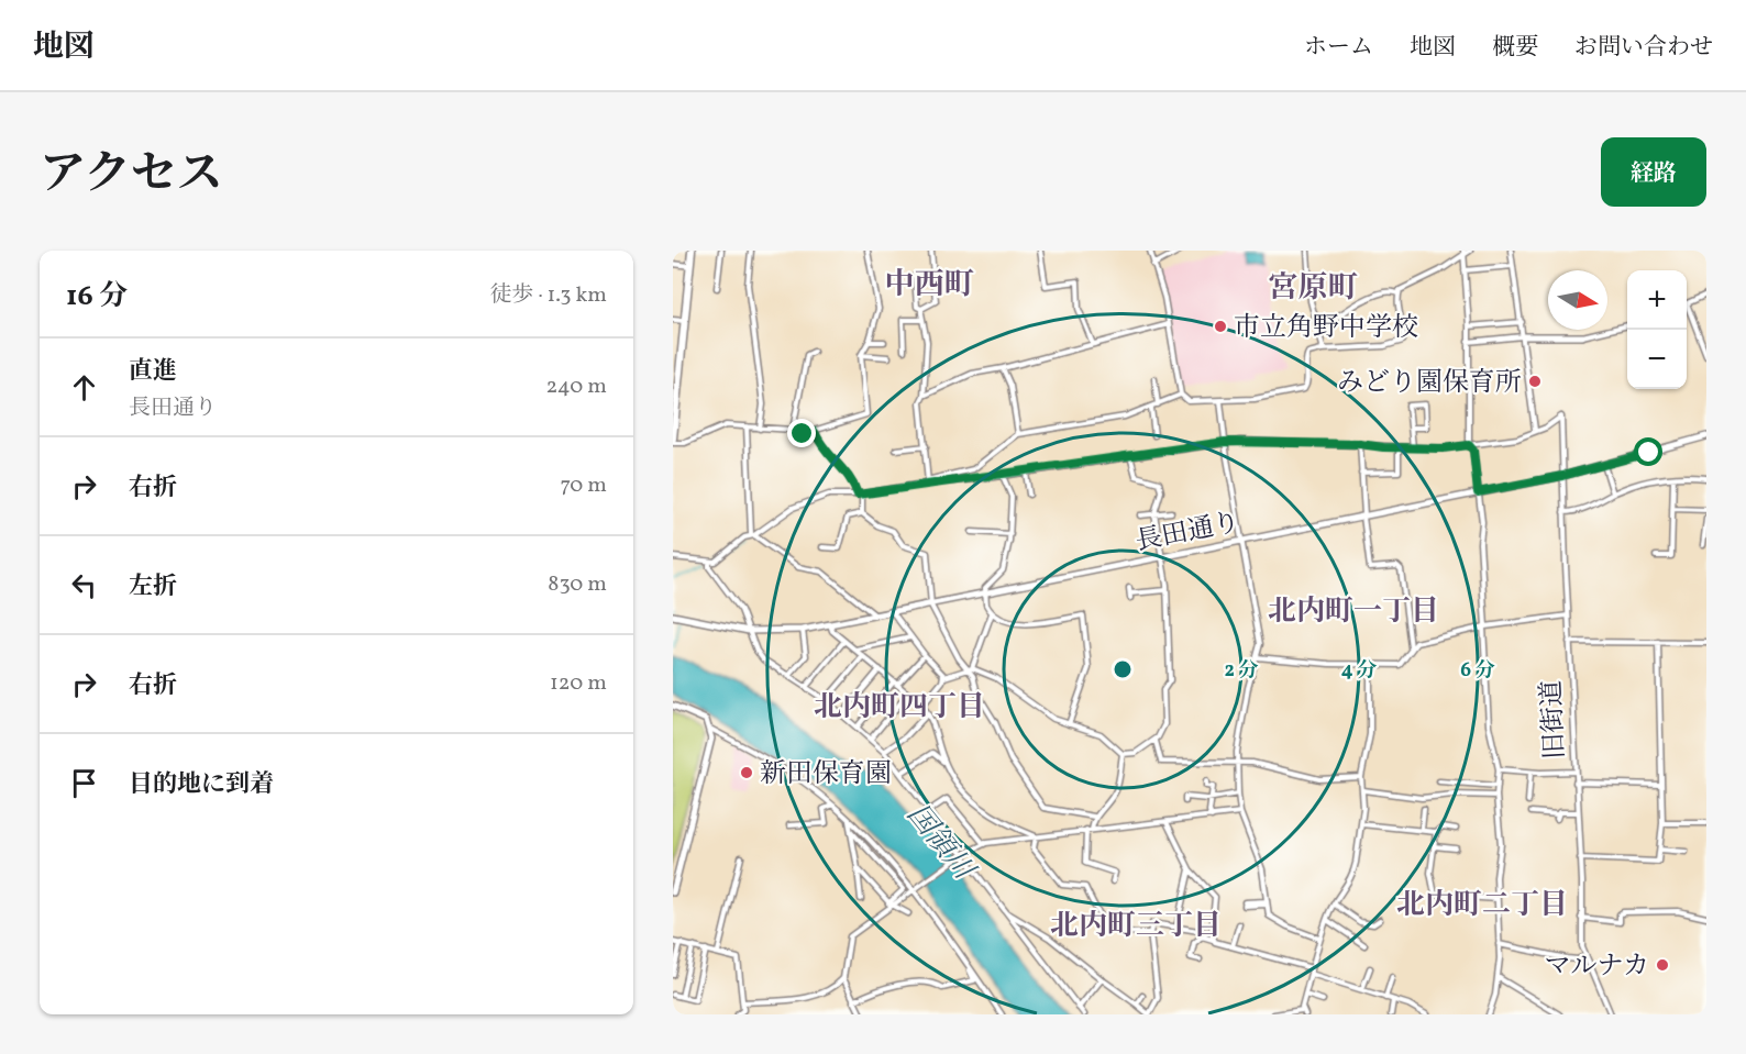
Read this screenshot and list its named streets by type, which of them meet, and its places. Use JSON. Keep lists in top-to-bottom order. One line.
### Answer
{"streets":{"street":["長田通り","旧街道"]},"crossings":[["長田通り","旧街道"]],"districts":["中西町","宮原町","北内町一丁目","北内町四丁目","北内町二丁目","北内町三丁目"],"water":["国領川"],"places":["市立角野中学校","みどり園保育所","新田保育園","マルナカ"],"north":"right","page":{"header":"地図","nav":["ホーム","地図","概要","お問い合わせ"],"title":"アクセス","buttons":"経路","heading":["16 分","徒歩 · 1.3 km"],"map_buttons":["+","−"],"list":[["直進","長田通り","240 m"],["右折","70 m"],["左折","830 m"],["右折","120 m"],"目的地に到着"]},"rings":["2 分","4 分","6 分"]}
